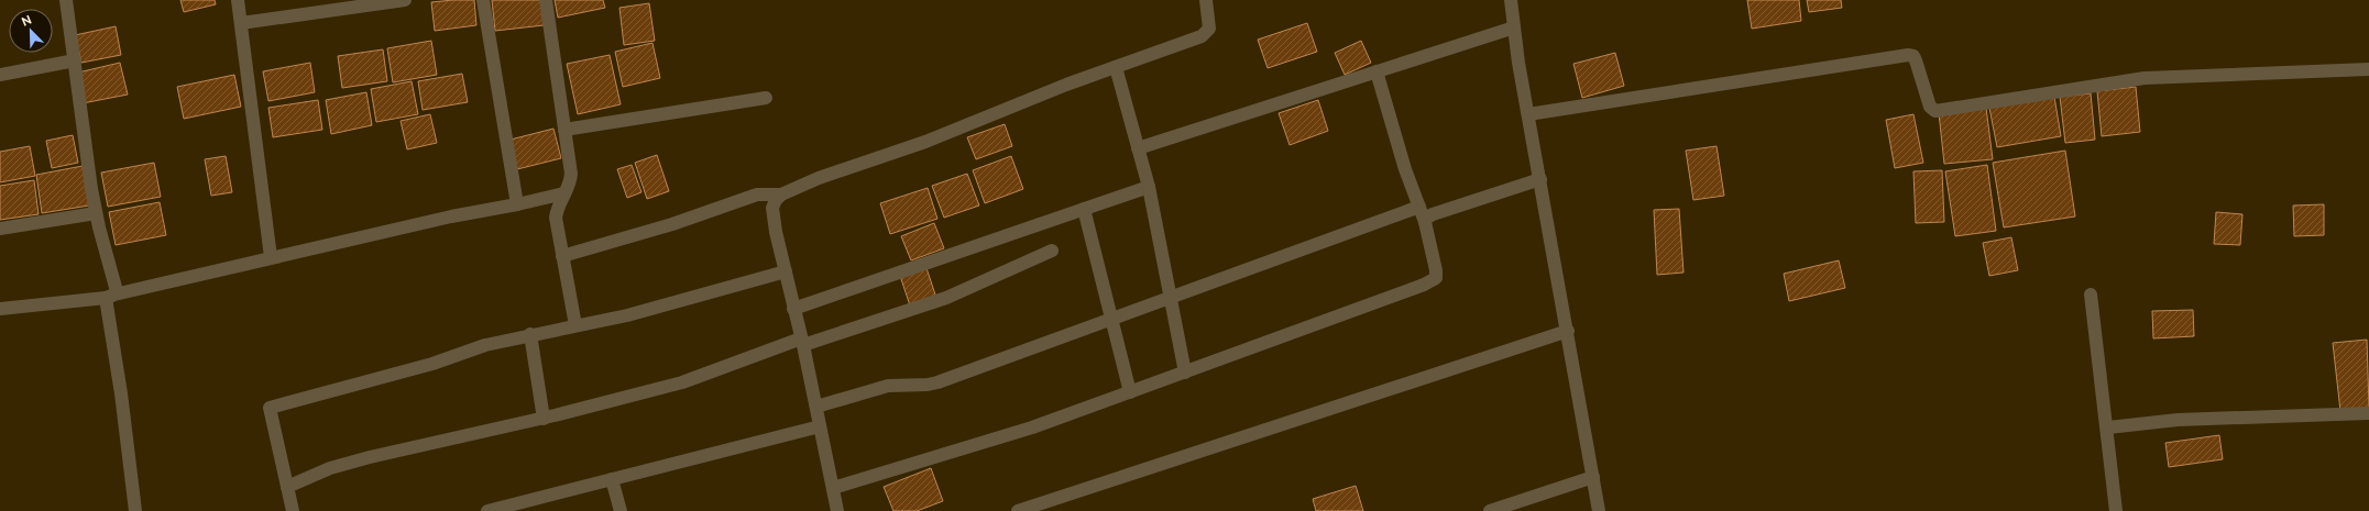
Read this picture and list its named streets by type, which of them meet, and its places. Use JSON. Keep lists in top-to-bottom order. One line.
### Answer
{"north":"top left"}
